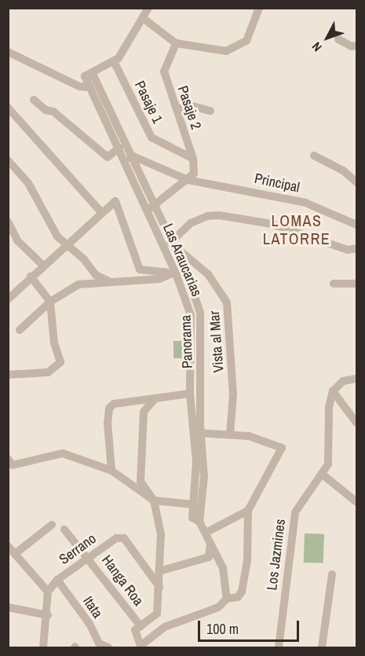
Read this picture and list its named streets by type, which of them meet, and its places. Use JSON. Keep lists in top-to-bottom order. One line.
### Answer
{"streets":{"street":["Pasaje 1","Pasaje 2","Principal","Las Araucarias","Panorama","Vista al Mar","Serrano","Los Jazmines","Hanga Roa","Itata"]},"crossings":[["Pasaje 1","Pasaje 2"],["Principal","Panorama"],["Las Araucarias","Panorama"],["Panorama","Vista al Mar"],["Serrano","Hanga Roa"],["Serrano","Itata"]],"districts":["LOMAS LATORRE"],"scale_bar":"100 m","north":"bottom left"}
